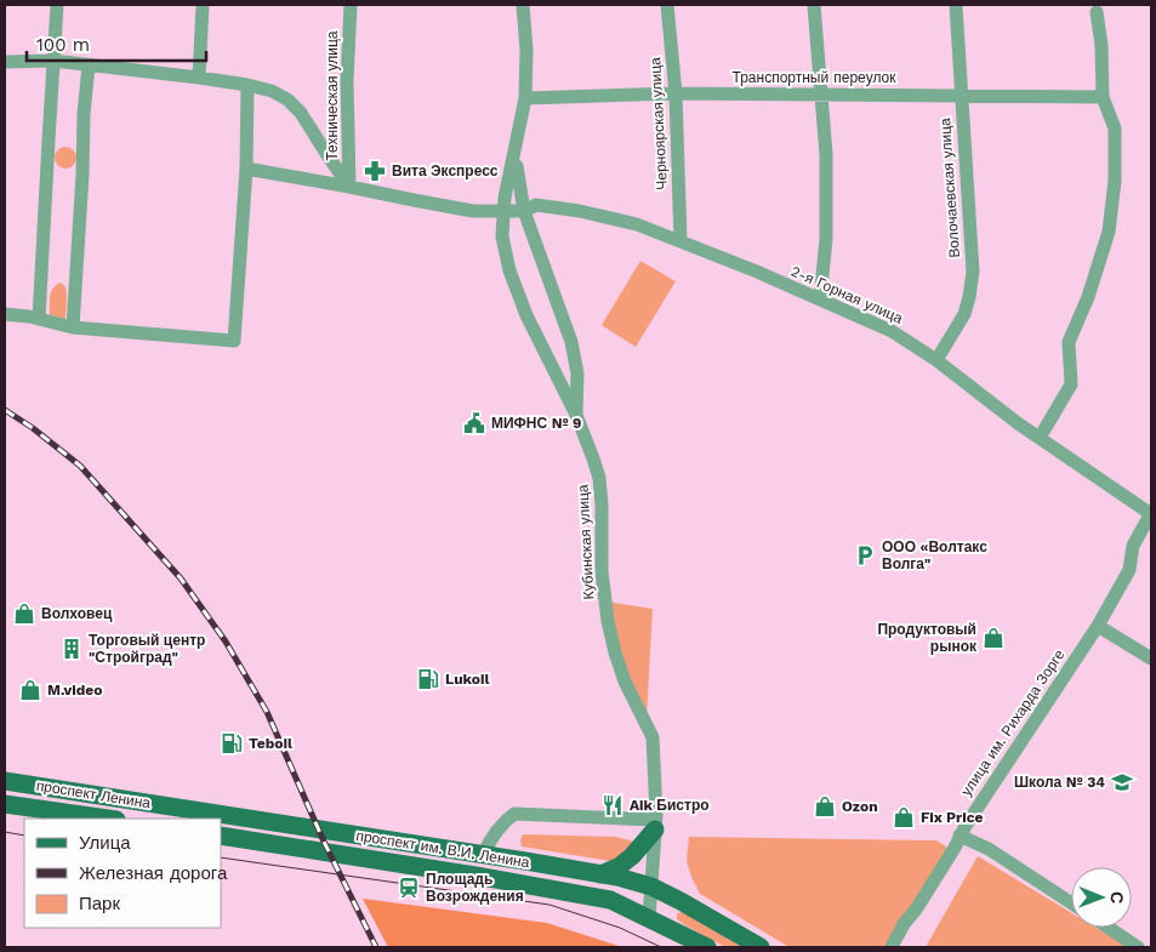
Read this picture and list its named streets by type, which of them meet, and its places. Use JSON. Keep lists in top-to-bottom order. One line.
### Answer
{"streets":{"main road":["проспект Ленина","проспект им. В.И. Ленина"],"street":["Транспортный переулок","Техническая улица","Черноярская улица","Волочаевская улица","2-я Горная улица","Кубинская улица","улица им. Рихарда Зорге"]},"crossings":[["Транспортный переулок","Черноярская улица"],["Транспортный переулок","Волочаевская улица"],["Транспортный переулок","Кубинская улица"],["Черноярская улица","2-я Горная улица"],["Волочаевская улица","2-я Горная улица"],["2-я Горная улица","Кубинская улица"],["2-я Горная улица","улица им. Рихарда Зорге"],["Кубинская улица","проспект им. В.И. Ленина"],["проспект Ленина","проспект им. В.И. Ленина"]],"places":{"pharmacy":["Вита Экспресс"],"public building":["МИФНС № 9"],"parking":["ООО «Волтакс Волга\""],"shop":["Волховец","Продуктовый рынок","M.video","Ozon","Fix Price"],"building":["Торговый центр \"Стройград\""],"fuel station":["Lukoil","Teboil"],"school or university":["Школа № 34"],"restaurant":["Aik Бистро"],"station":["Площадь Возрождения"]},"legend":["Улица","Железная дорога","Парк"],"scale_bar":"100 m","north":"right"}
